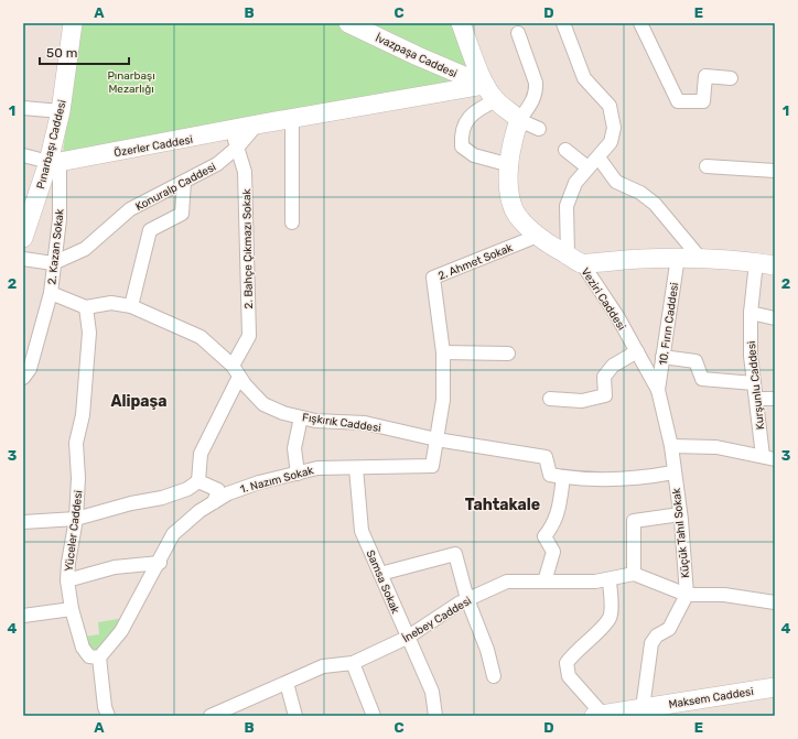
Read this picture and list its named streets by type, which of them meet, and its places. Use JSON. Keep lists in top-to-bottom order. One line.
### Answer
{"streets":{"main road":["İvazpaşa Caddesi","Pınarbaşı Caddesi","Özerler Caddesi","Veziri Caddesi","Maksem Caddesi"],"street":["Konuralp Caddesi","2. Kazan Sokak","2. Bahçe Çıkmazı Sokak","2. Ahmet Sokak","10. Fırın Caddesi","Kurşunlu Caddesi","Fışkırık Caddesi","1. Nazım Sokak","Yüceler Caddesi","Küçük Tahıl Sokak","Samsa Sokak","İnebey Caddesi"]},"crossings":[["Pınarbaşı Caddesi","Özerler Caddesi"],["Pınarbaşı Caddesi","2. Kazan Sokak"],["Özerler Caddesi","Konuralp Caddesi"],["Özerler Caddesi","2. Kazan Sokak"],["Özerler Caddesi","2. Bahçe Çıkmazı Sokak"],["Konuralp Caddesi","2. Kazan Sokak"],["Konuralp Caddesi","2. Bahçe Çıkmazı Sokak"],["2. Kazan Sokak","Fışkırık Caddesi"],["2. Kazan Sokak","Yüceler Caddesi"],["2. Bahçe Çıkmazı Sokak","Fışkırık Caddesi"],["2. Ahmet Sokak","Veziri Caddesi"],["2. Ahmet Sokak","Fışkırık Caddesi"],["2. Ahmet Sokak","1. Nazım Sokak"],["Veziri Caddesi","10. Fırın Caddesi"],["Veziri Caddesi","Küçük Tahıl Sokak"],["Fışkırık Caddesi","1. Nazım Sokak"],["Fışkırık Caddesi","Yüceler Caddesi"],["1. Nazım Sokak","Yüceler Caddesi"],["1. Nazım Sokak","Samsa Sokak"],["Samsa Sokak","İnebey Caddesi"]],"districts":["Alipaşa","Tahtakale"],"parks":["Pınarbaşı Mezarlığı"],"scale_bar":"50 m","grid":{"columns":["A","B","C","D","E"],"rows":["1","2","3","4"]}}
